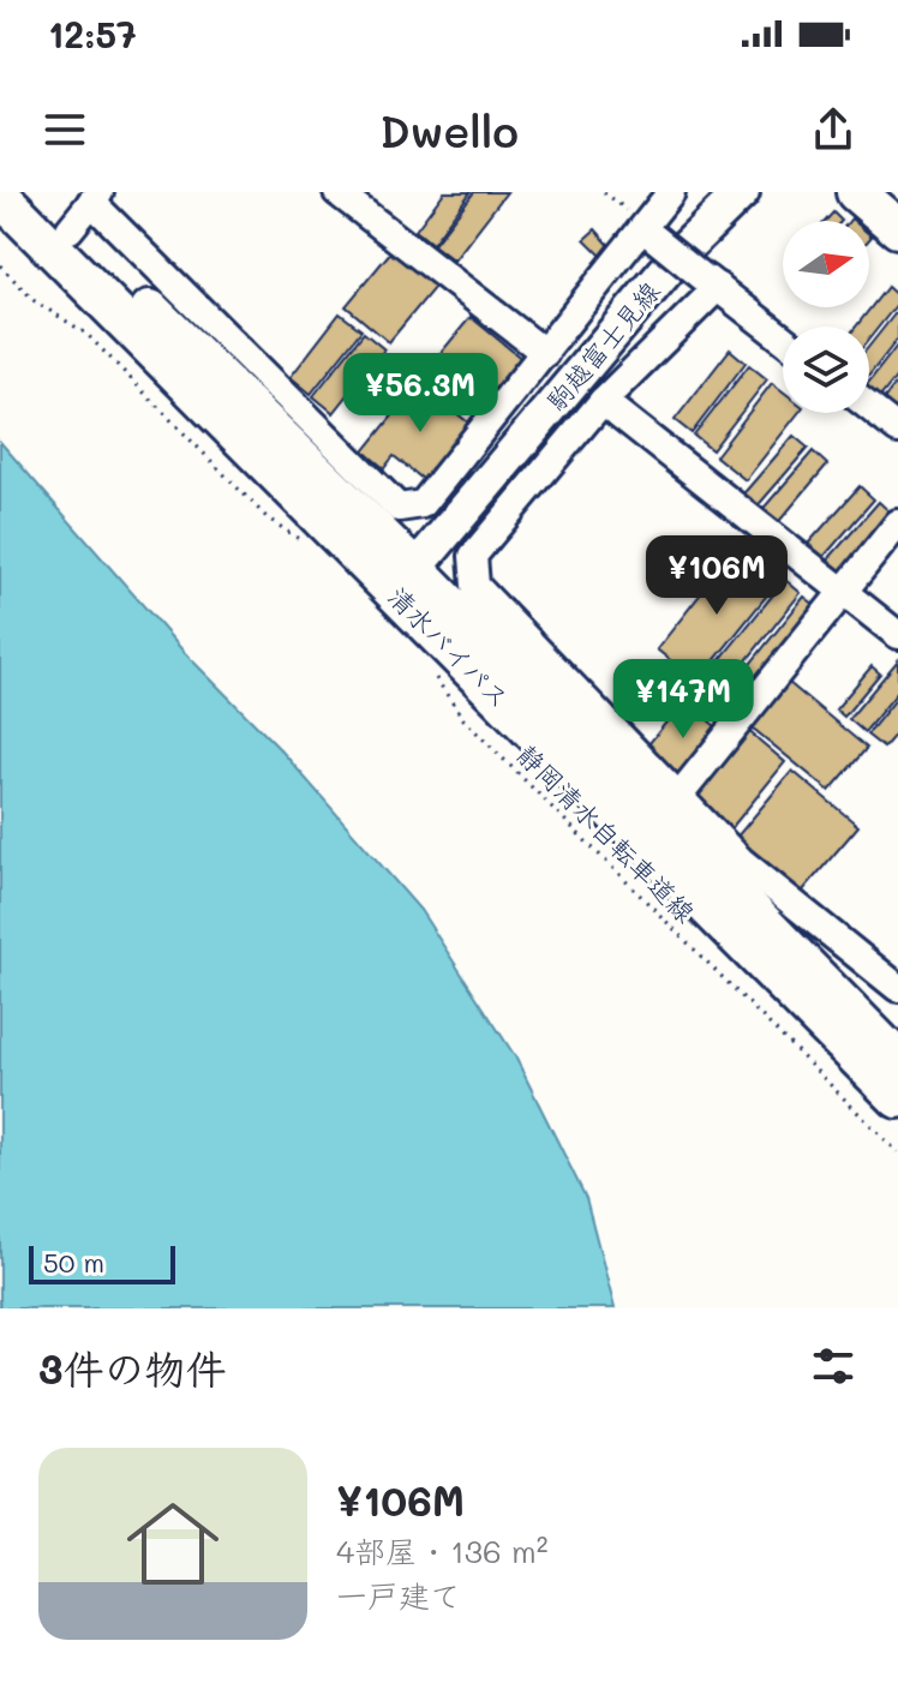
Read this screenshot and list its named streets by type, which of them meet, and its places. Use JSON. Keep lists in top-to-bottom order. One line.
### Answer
{"streets":{"highway":["清水バイパス"],"main road":["駒越富士見線"],"path":["静岡清水自転車道線"]},"crossings":[["駒越富士見線","清水バイパス"]],"scale_bar":"50 m","north":"right","page":{"status":"12:57","header":"Dwello","price":["¥56.3M","¥106M","¥147M"],"scale":"50 m","heading":"3件の物件","list":[{"name":"¥106M","note":"4部屋 · 136 m² · 一戸建て"}]}}
